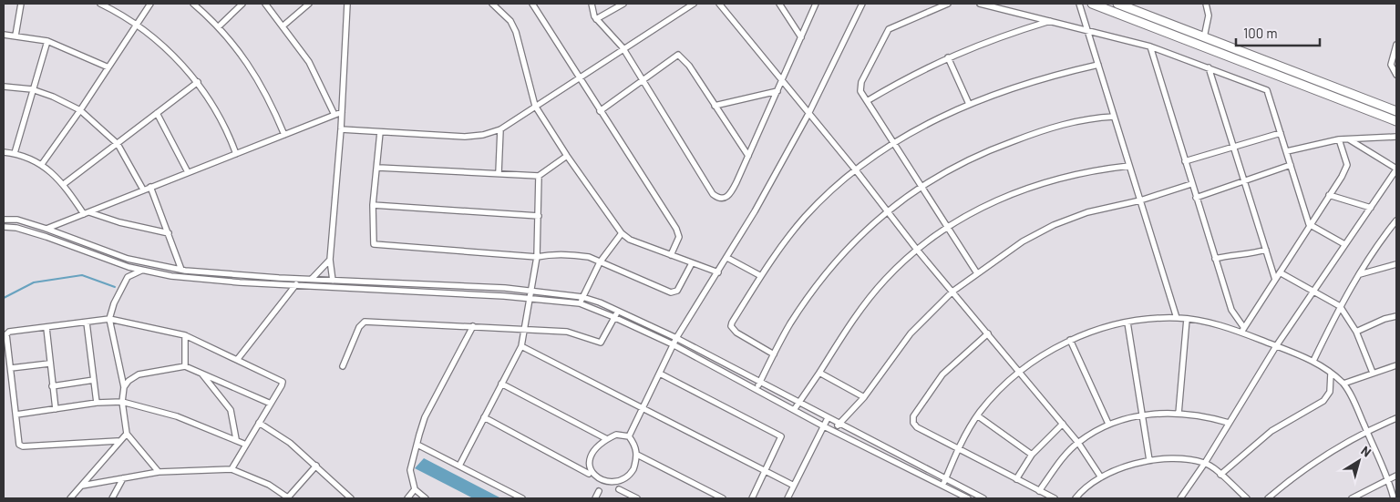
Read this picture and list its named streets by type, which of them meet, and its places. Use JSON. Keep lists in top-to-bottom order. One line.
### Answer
{"scale_bar":"100 m","north":"top right"}
